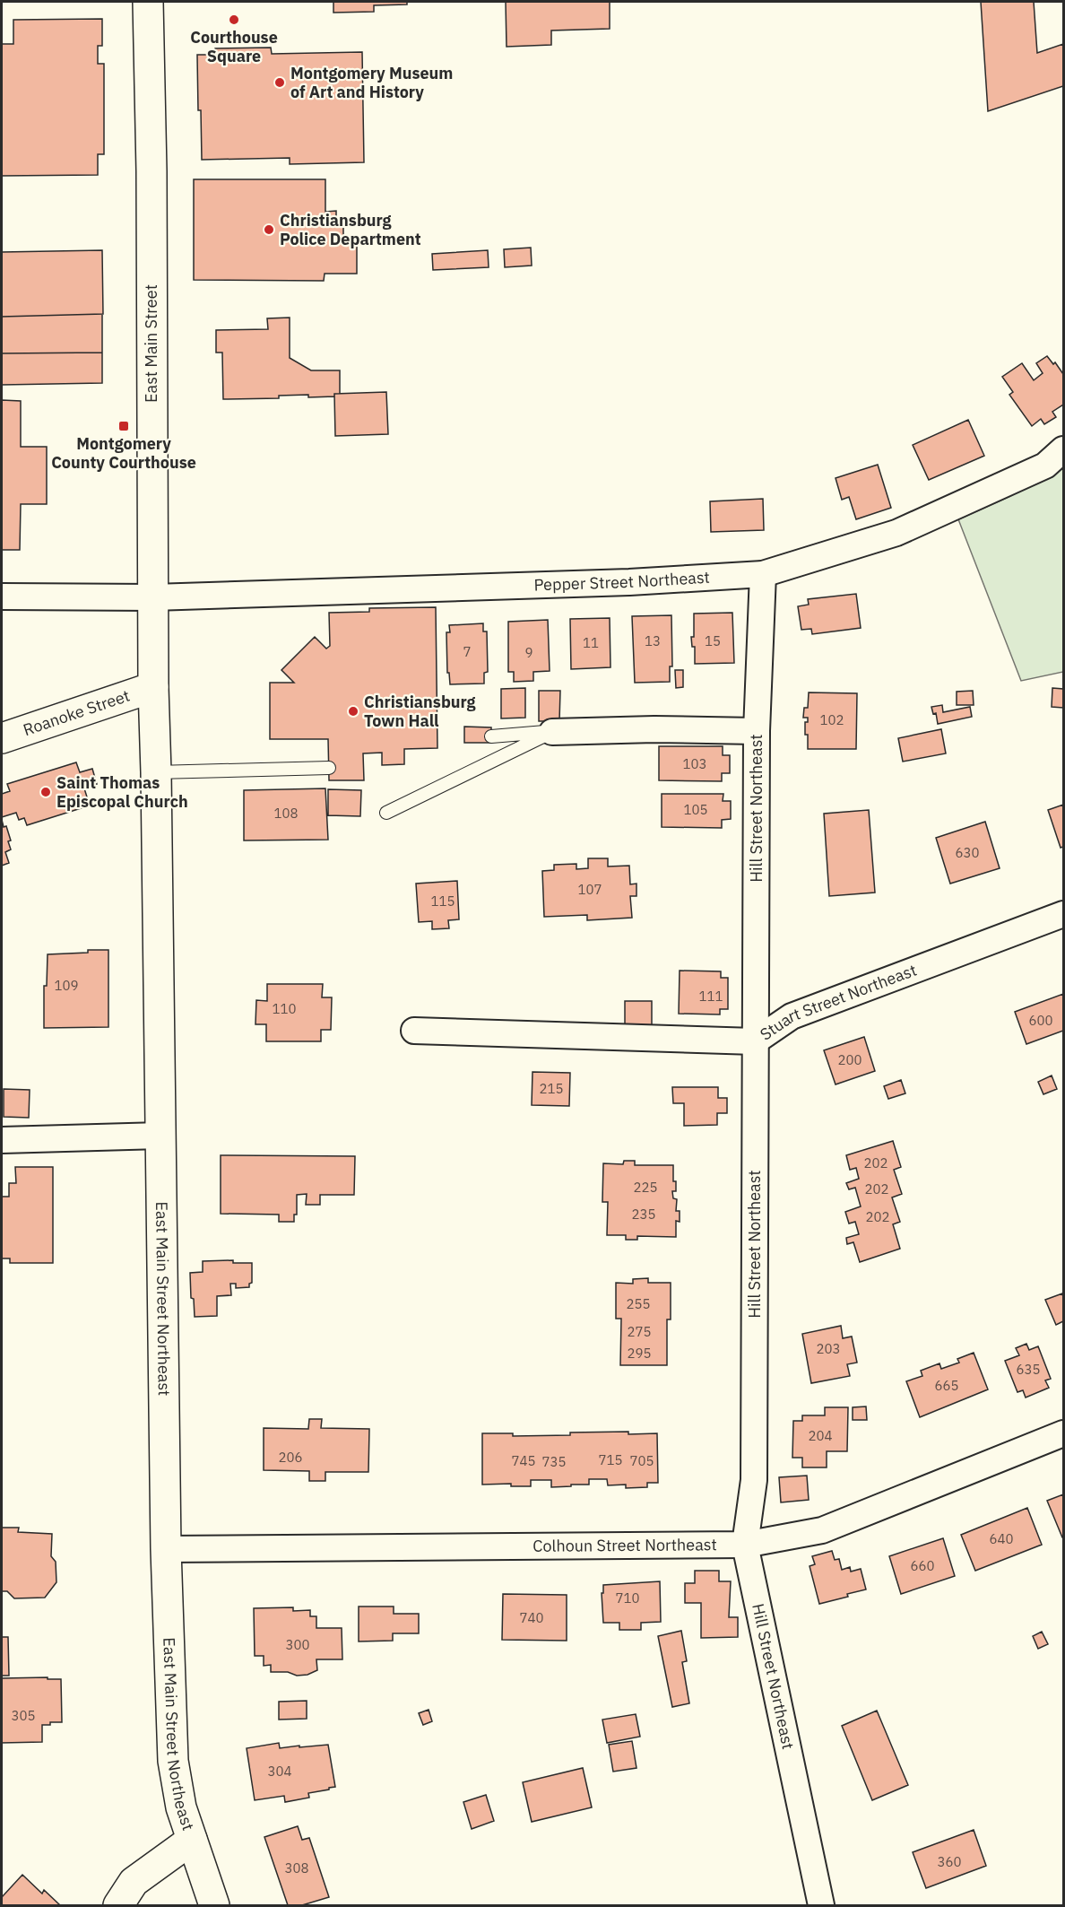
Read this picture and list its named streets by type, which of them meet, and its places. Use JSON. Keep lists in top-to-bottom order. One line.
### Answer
{"streets":{"street":["East Main Street","Pepper Street Northeast","Roanoke Street","Hill Street Northeast","Stuart Street Northeast","East Main Street Northeast","Colhoun Street Northeast"]},"crossings":[["East Main Street","Pepper Street Northeast"],["East Main Street","Roanoke Street"],["East Main Street","East Main Street Northeast"],["Pepper Street Northeast","Hill Street Northeast"],["Roanoke Street","East Main Street Northeast"],["Hill Street Northeast","Stuart Street Northeast"],["Hill Street Northeast","Colhoun Street Northeast"],["East Main Street Northeast","Colhoun Street Northeast"]],"places":{"other":["Courthouse Square","Montgomery Museum of Art and History","Christiansburg Police Department","Christiansburg Town Hall","Saint Thomas Episcopal Church"],"transit":["Montgomery County Courthouse"]},"house_numbers":["13","15","11","7","9","102","103","105","108","630","107","115","109","111","110","600","200","215","202","225","202","235","202","255","275","203","295","635","665","204","206","715","745","705","735","640","660","710","740","300","305","304","360","308"]}
